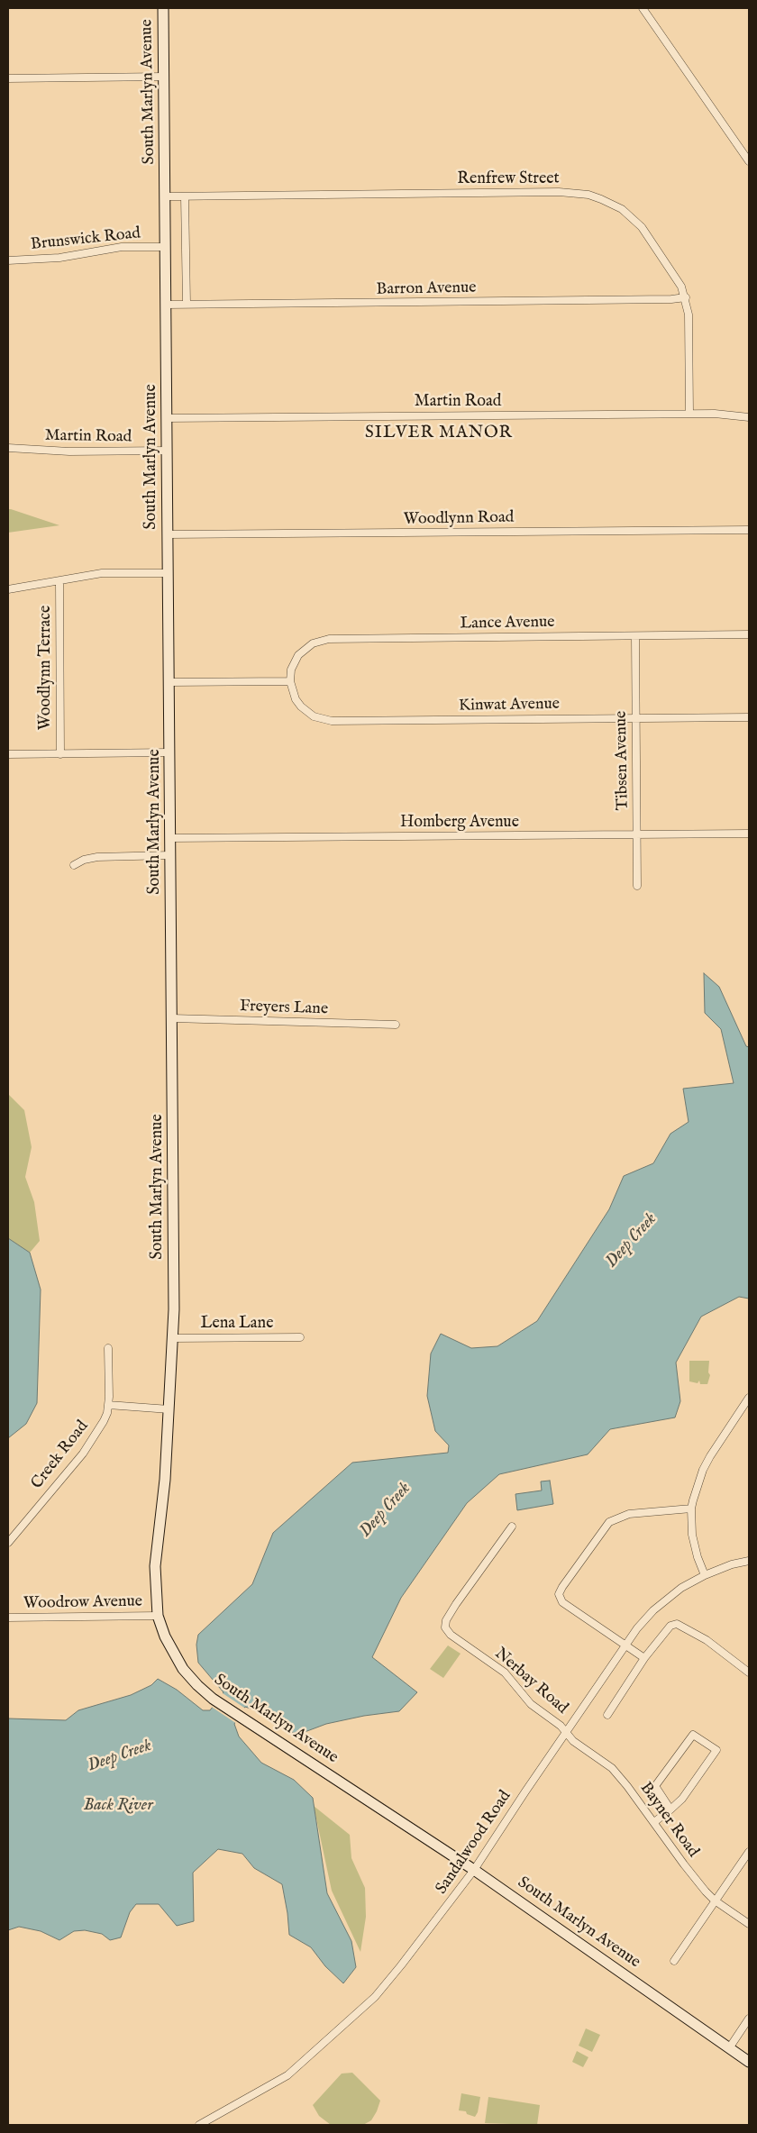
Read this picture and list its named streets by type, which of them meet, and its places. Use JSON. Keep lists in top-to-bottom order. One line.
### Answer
{"streets":{"street":["South Marlyn Avenue","Renfrew Street","Brunswick Road","Barron Avenue","Martin Road","Woodlynn Road","Lance Avenue","Woodlynn Terrace","Kinwat Avenue","Tibsen Avenue","Homberg Avenue","Freyers Lane","Lena Lane","Creek Road","Woodrow Avenue","Nerbay Road","Bayner Road","Sandalwood Road"]},"crossings":[["South Marlyn Avenue","Renfrew Street"],["South Marlyn Avenue","Brunswick Road"],["South Marlyn Avenue","Barron Avenue"],["South Marlyn Avenue","Martin Road"],["South Marlyn Avenue","Woodlynn Road"],["South Marlyn Avenue","Homberg Avenue"],["South Marlyn Avenue","Freyers Lane"],["South Marlyn Avenue","Lena Lane"],["South Marlyn Avenue","Woodrow Avenue"],["South Marlyn Avenue","Sandalwood Road"],["Renfrew Street","Barron Avenue"],["Renfrew Street","Martin Road"],["Lance Avenue","Kinwat Avenue"],["Lance Avenue","Tibsen Avenue"],["Kinwat Avenue","Tibsen Avenue"],["Tibsen Avenue","Homberg Avenue"],["Nerbay Road","Bayner Road"],["Nerbay Road","Sandalwood Road"],["Bayner Road","Sandalwood Road"]],"districts":["SILVER MANOR"],"water":["Deep Creek","Back River"]}
